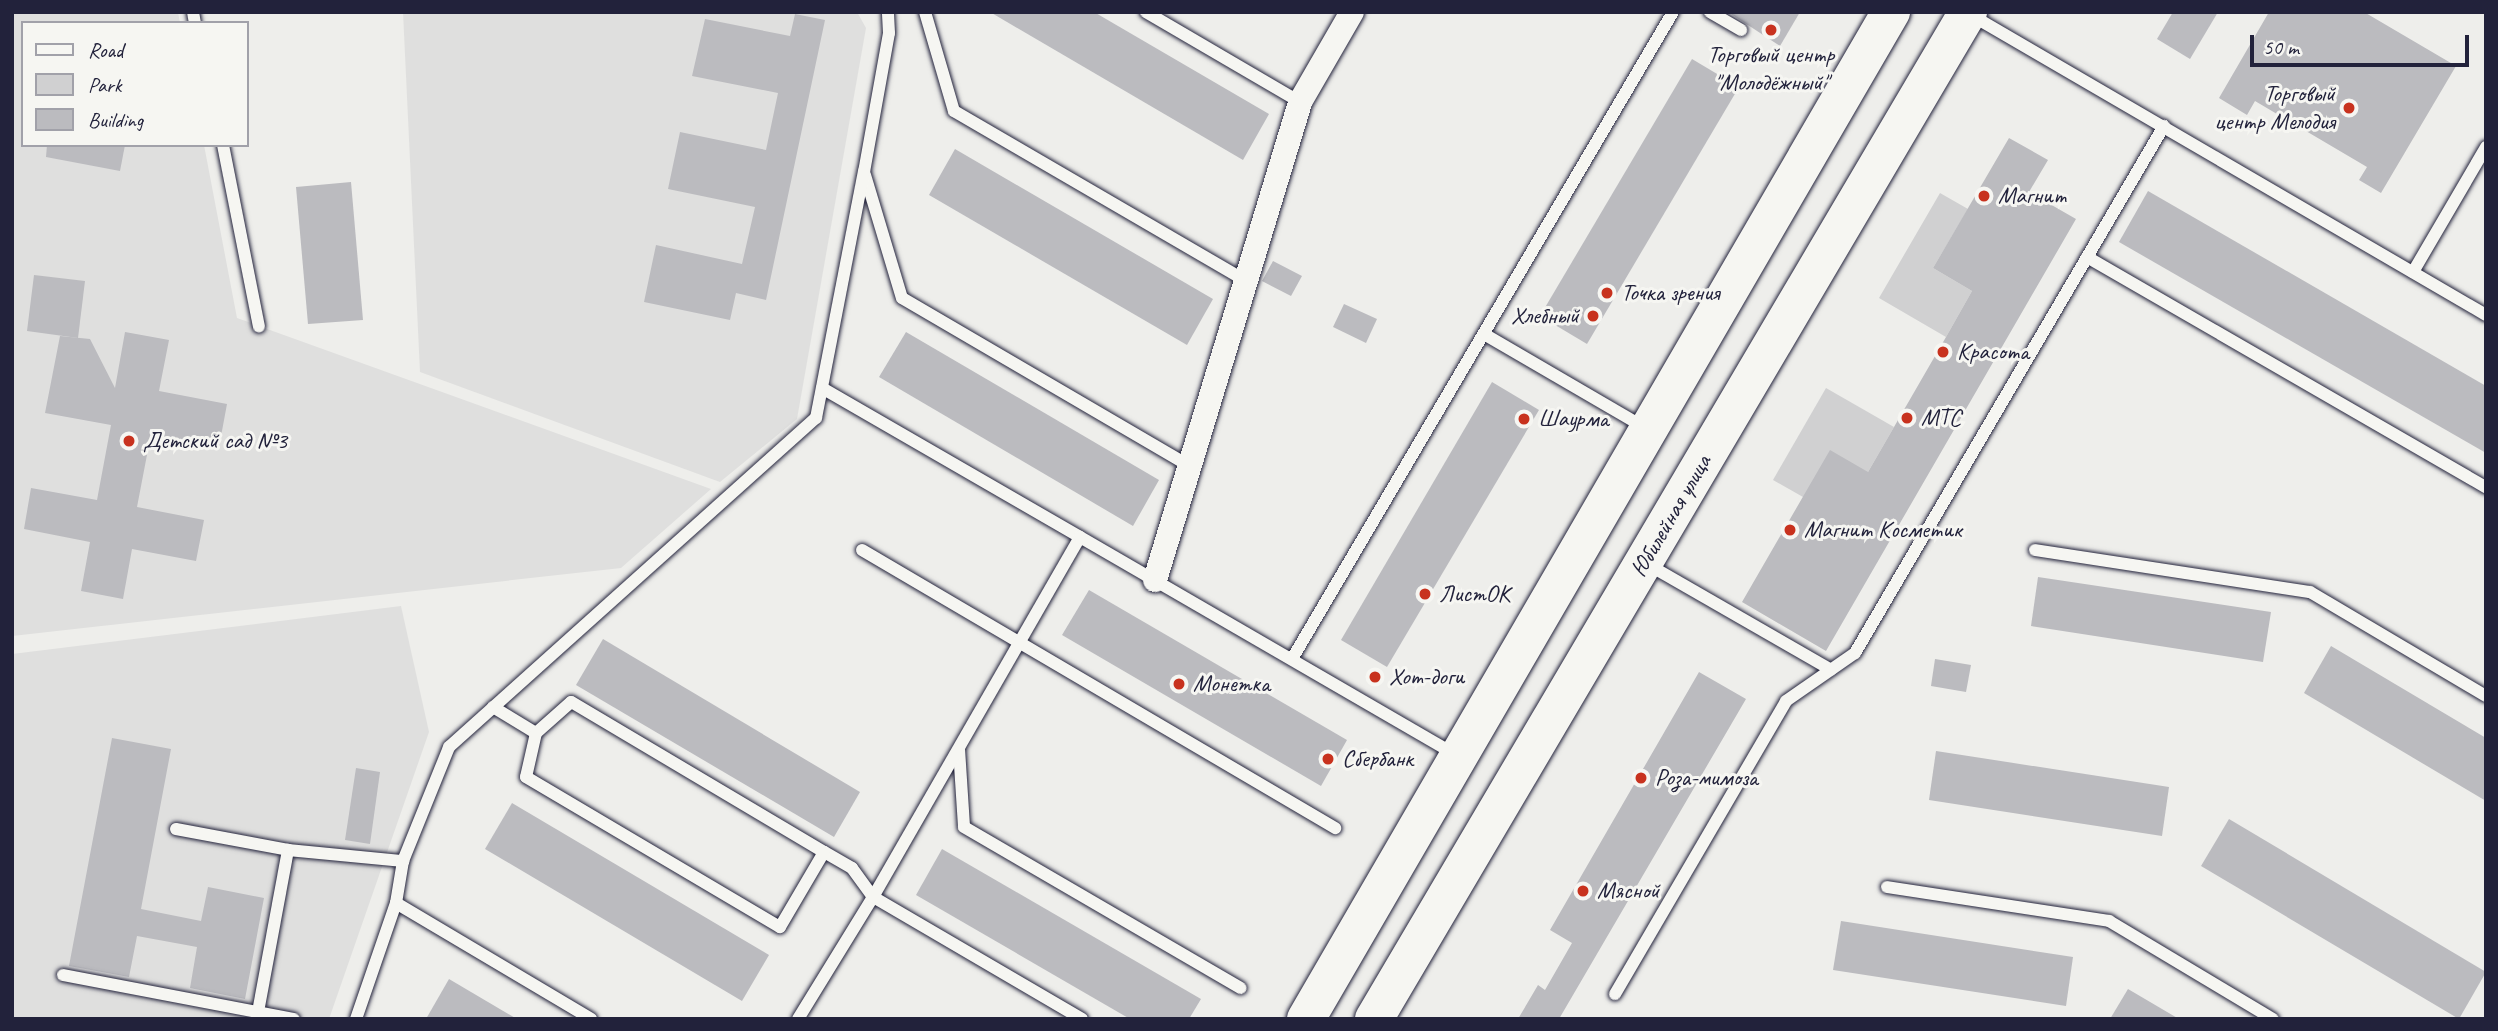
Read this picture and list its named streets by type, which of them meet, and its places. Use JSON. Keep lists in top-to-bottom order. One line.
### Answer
{"streets":{"main road":["Юбилейная улица"]},"places":["Торговый центр \"Молодёжный\"","Торговый центр Мелодия","Магнит","Точка зрения","Хлебный","Красота","МТС","Шаурма","Детский сад №3","Магнит Косметик","ЛистОК","Хот-доги","Монетка","Сбербанк","Роза-мимоза","Мясной"],"legend":["Road","Park","Building"],"scale_bar":"50 m"}
